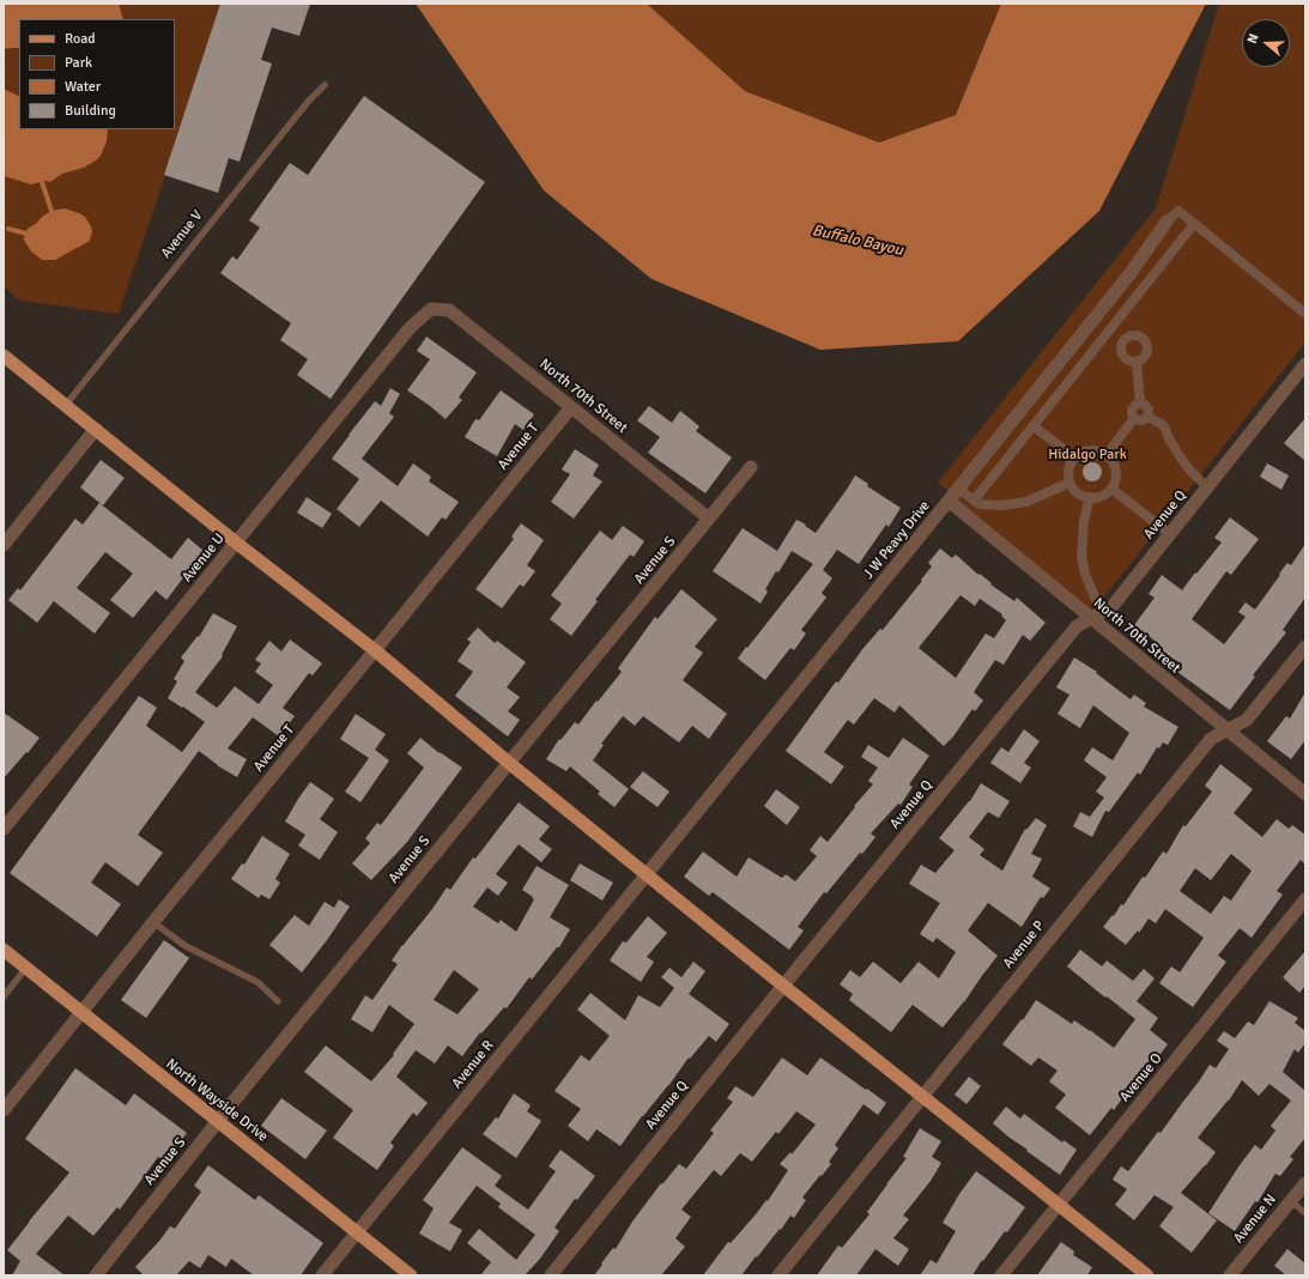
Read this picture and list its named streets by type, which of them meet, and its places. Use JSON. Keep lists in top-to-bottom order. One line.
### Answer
{"streets":{"main road":["North Wayside Drive"],"street":["North 70th Street","Avenue T","Avenue Q","J W Peavy Drive","Avenue U","Avenue S","Avenue P","Avenue R","Avenue O","Avenue N"],"lane":["Avenue V"]},"crossings":[["North 70th Street","Avenue T"],["North 70th Street","Avenue Q"],["North 70th Street","J W Peavy Drive"],["North 70th Street","Avenue U"],["North 70th Street","Avenue S"],["North 70th Street","Avenue P"],["Avenue T","North Wayside Drive"],["J W Peavy Drive","Avenue R"],["Avenue S","North Wayside Drive"],["Avenue R","North Wayside Drive"]],"water":["Buffalo Bayou"],"parks":["Hidalgo Park"],"legend":["Road","Park","Water","Building"],"north":"left"}
